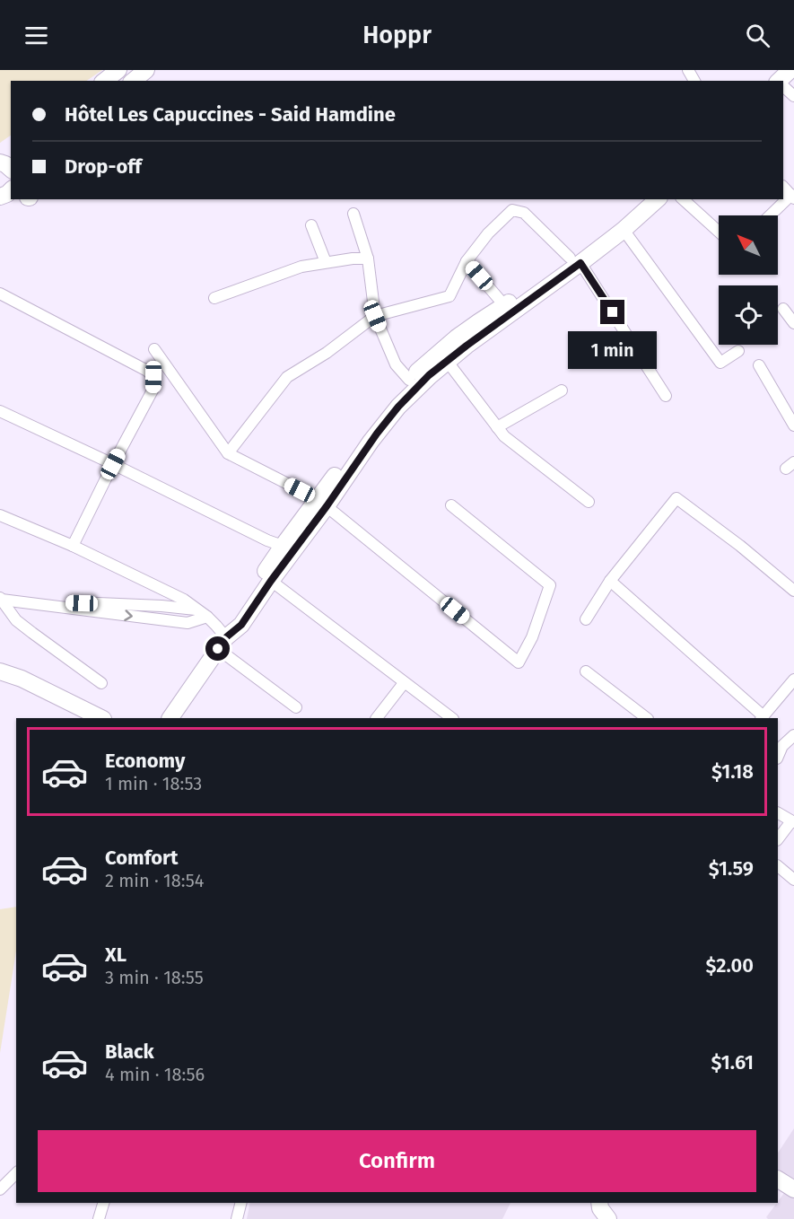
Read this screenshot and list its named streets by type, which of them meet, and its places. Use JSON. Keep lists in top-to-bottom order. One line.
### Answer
{"north":"top left","page":{"header":"Hoppr","banner":["Hôtel Les Capuccines - Said Hamdine","Drop-off"],"bubble":"1 min","list":[{"name":"Economy","note":"1 min · 18:53","value":"$1.18"},{"name":"Comfort","note":"2 min · 18:54","value":"$1.59"},{"name":"XL","note":"3 min · 18:55","value":"$2.00"},{"name":"Black","note":"4 min · 18:56","value":"$1.61"}],"buttons":"Confirm"}}
